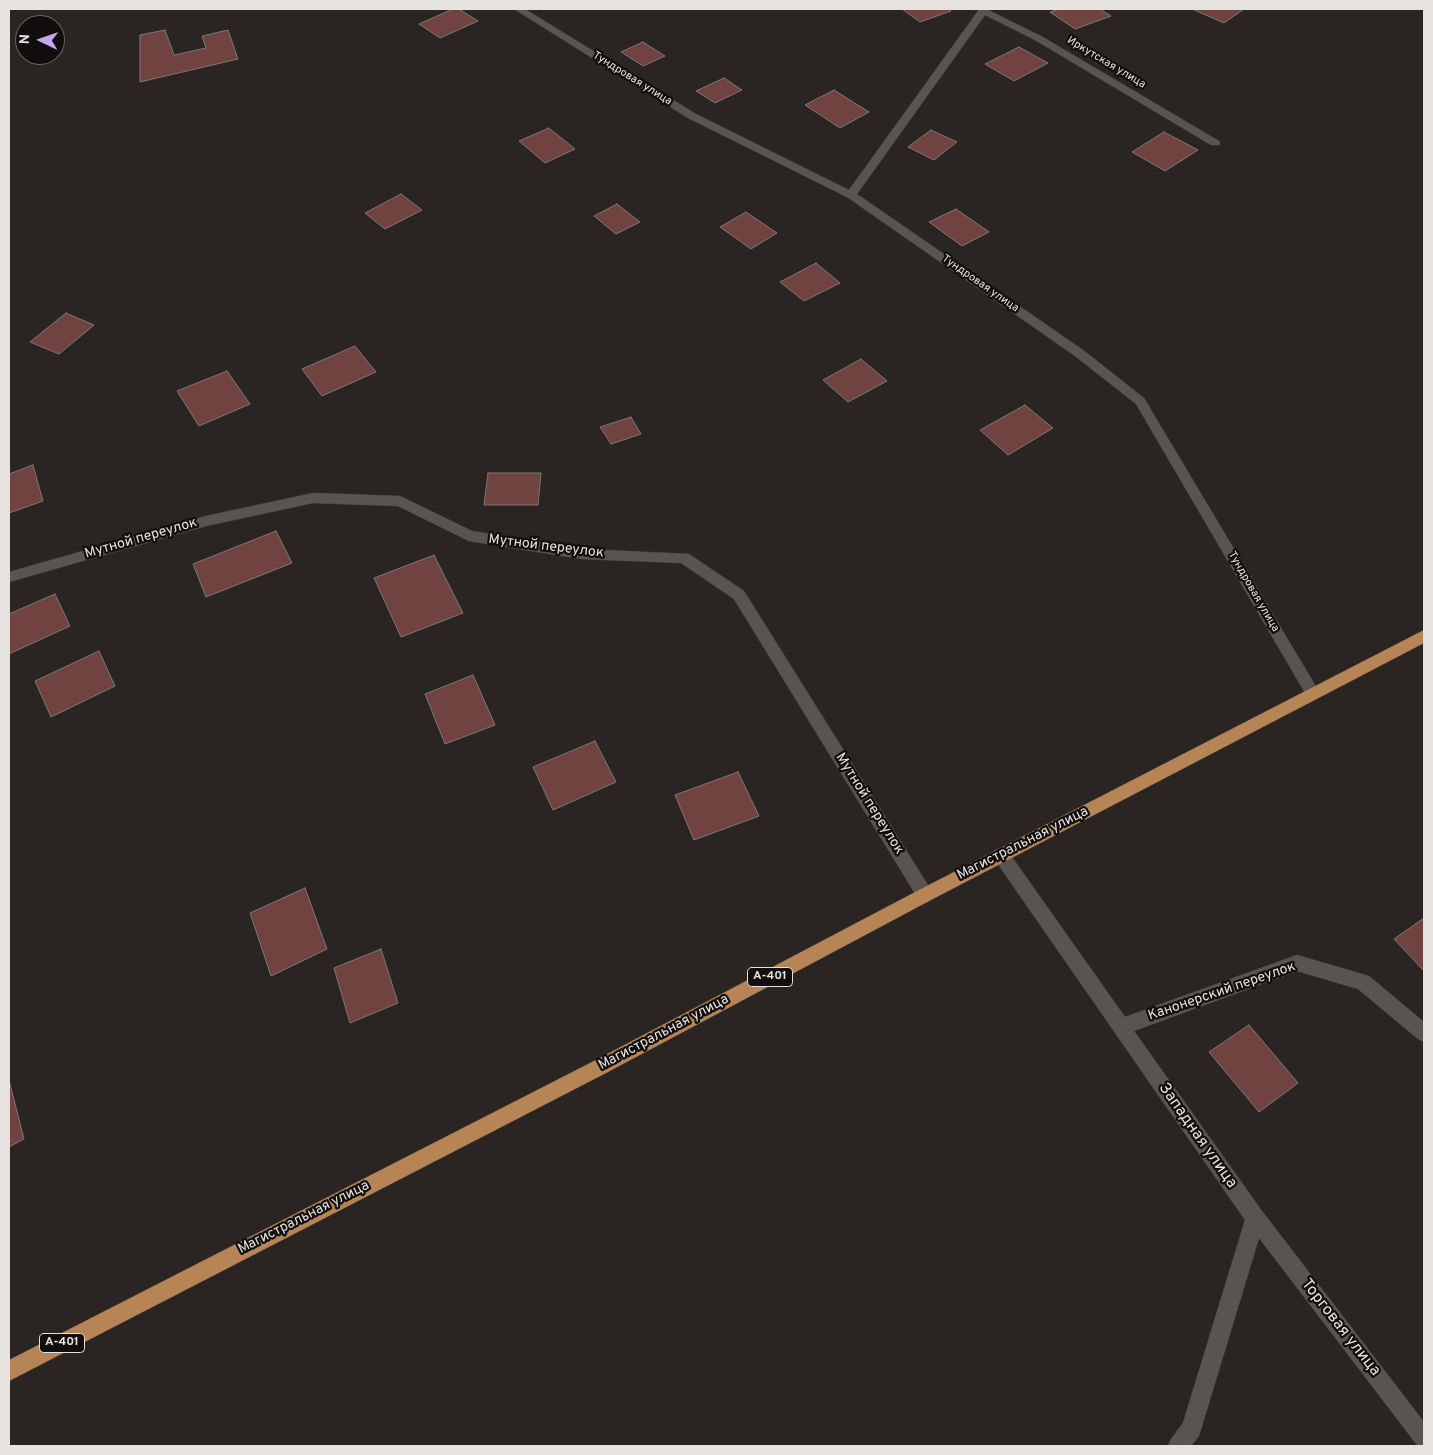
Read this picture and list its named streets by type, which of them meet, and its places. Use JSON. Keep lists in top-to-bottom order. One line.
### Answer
{"streets":{"main road":["Магистральная улица","А-401"],"street":["Иркутская улица","Тундровая улица","Мутной переулок","Канонерский переулок","Западная улица","Торговая улица"]},"crossings":[["Тундровая улица","Магистральная улица"],["Мутной переулок","Магистральная улица"],["Магистральная улица","Западная улица"],["Канонерский переулок","Западная улица"],["Западная улица","Торговая улица"]],"north":"left"}
